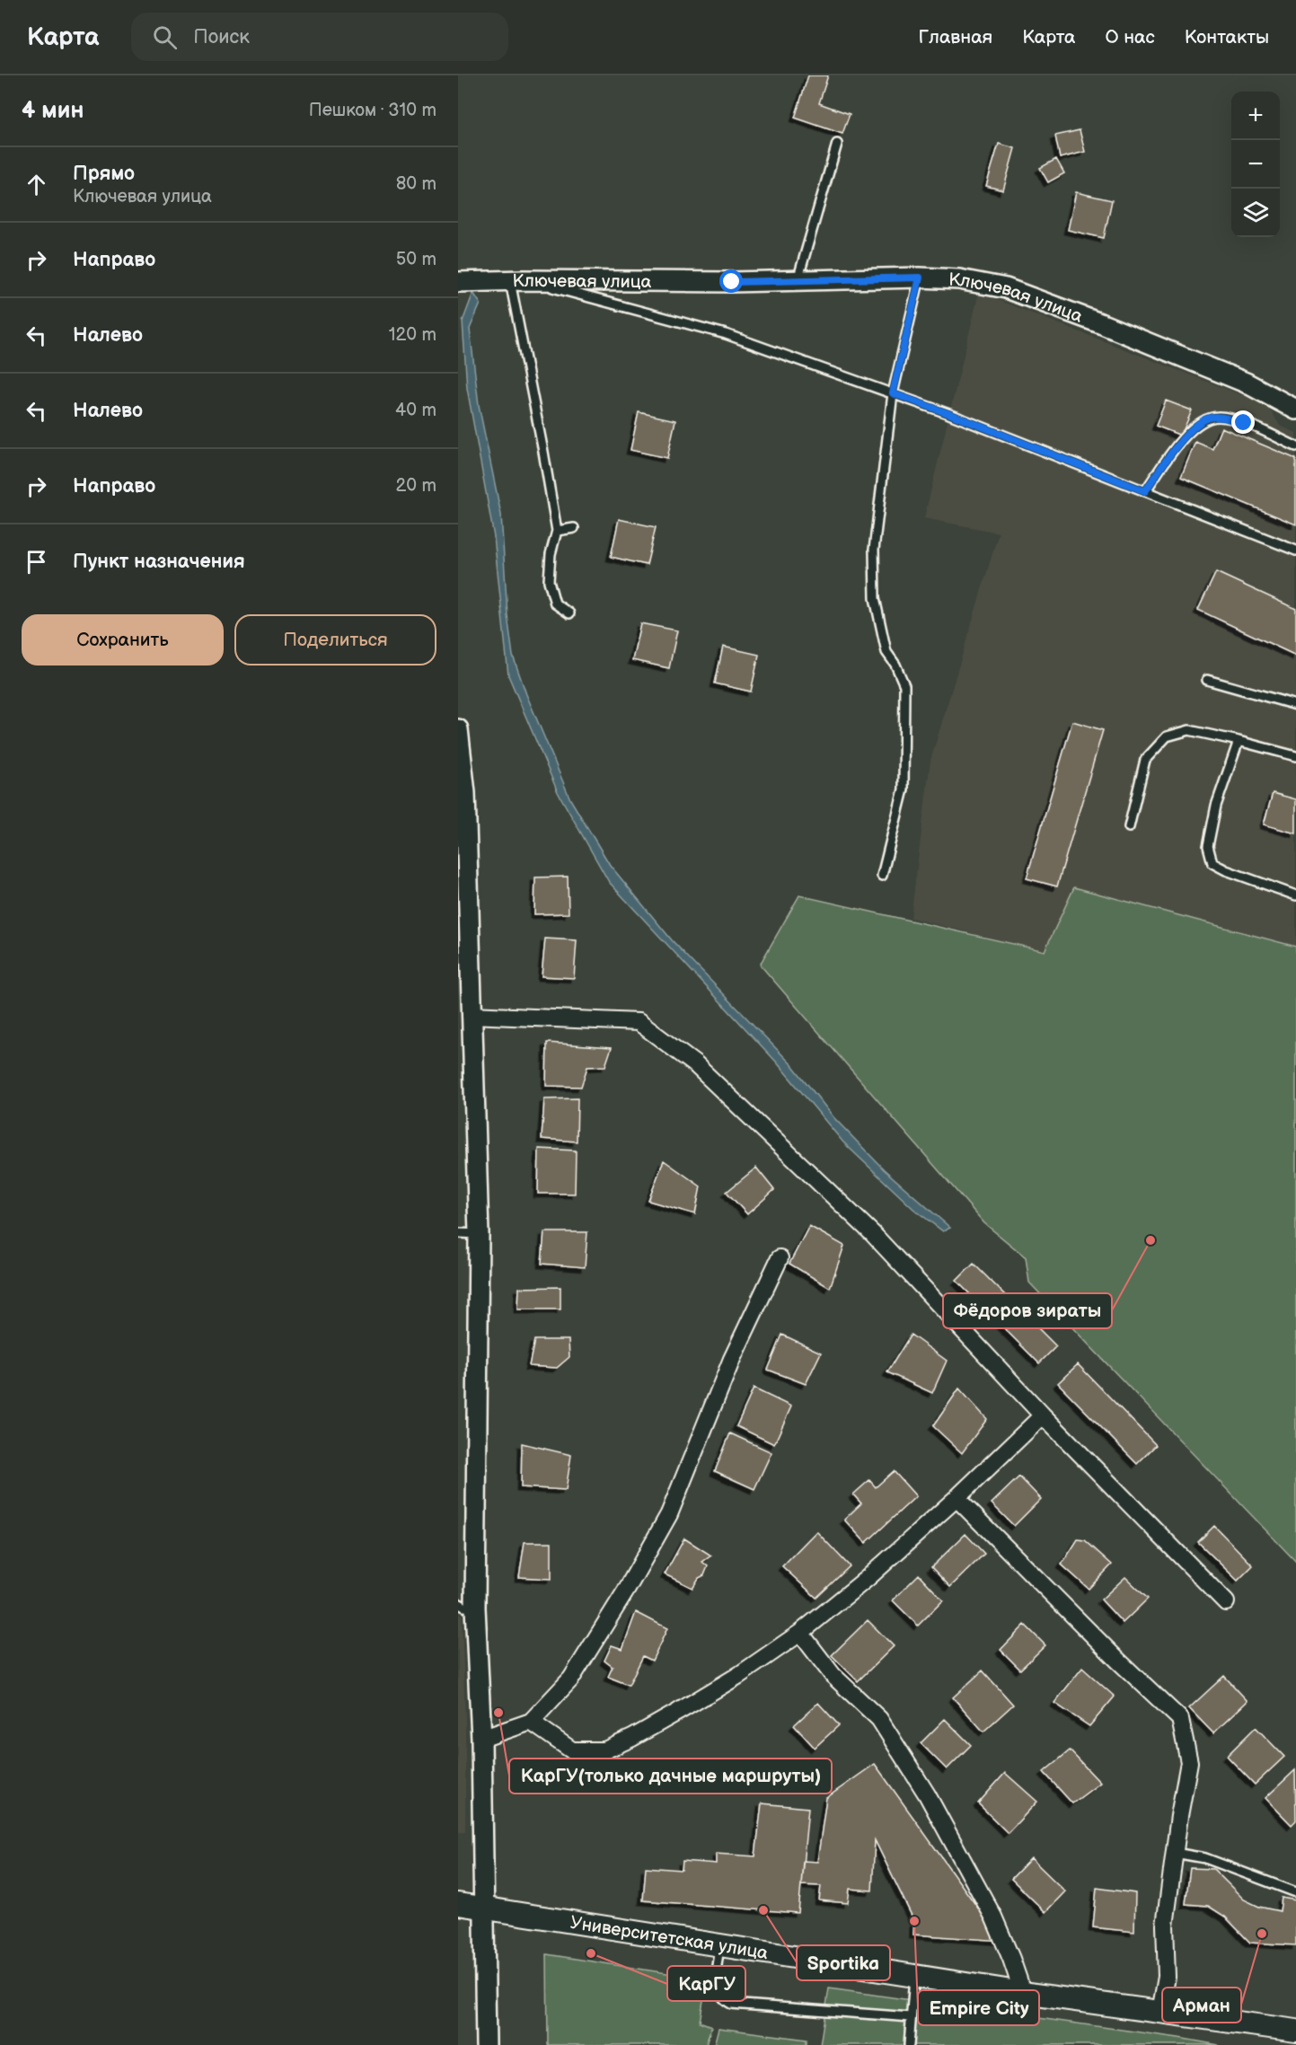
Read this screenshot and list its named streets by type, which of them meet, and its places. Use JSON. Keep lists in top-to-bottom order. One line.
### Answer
{"streets":{"main road":["Университетская улица"],"street":["Ключевая улица"]},"places":["Фёдоров зираты","КарГУ(только дачные маршруты)","Sportika","Empire City","Арман","КарГУ"],"page":{"header":"Карта","search":"Поиск","nav":["Главная","Карта","О нас","Контакты"],"heading":["4 мин","Пешком · 310 m"],"map_buttons":["+","−"],"list":[["Прямо","Ключевая улица","80 m"],["Направо","50 m"],["Налево","120 m"],["Налево","40 m"],["Направо","20 m"],"Пункт назначения"],"buttons":["Сохранить","Поделиться"]}}
